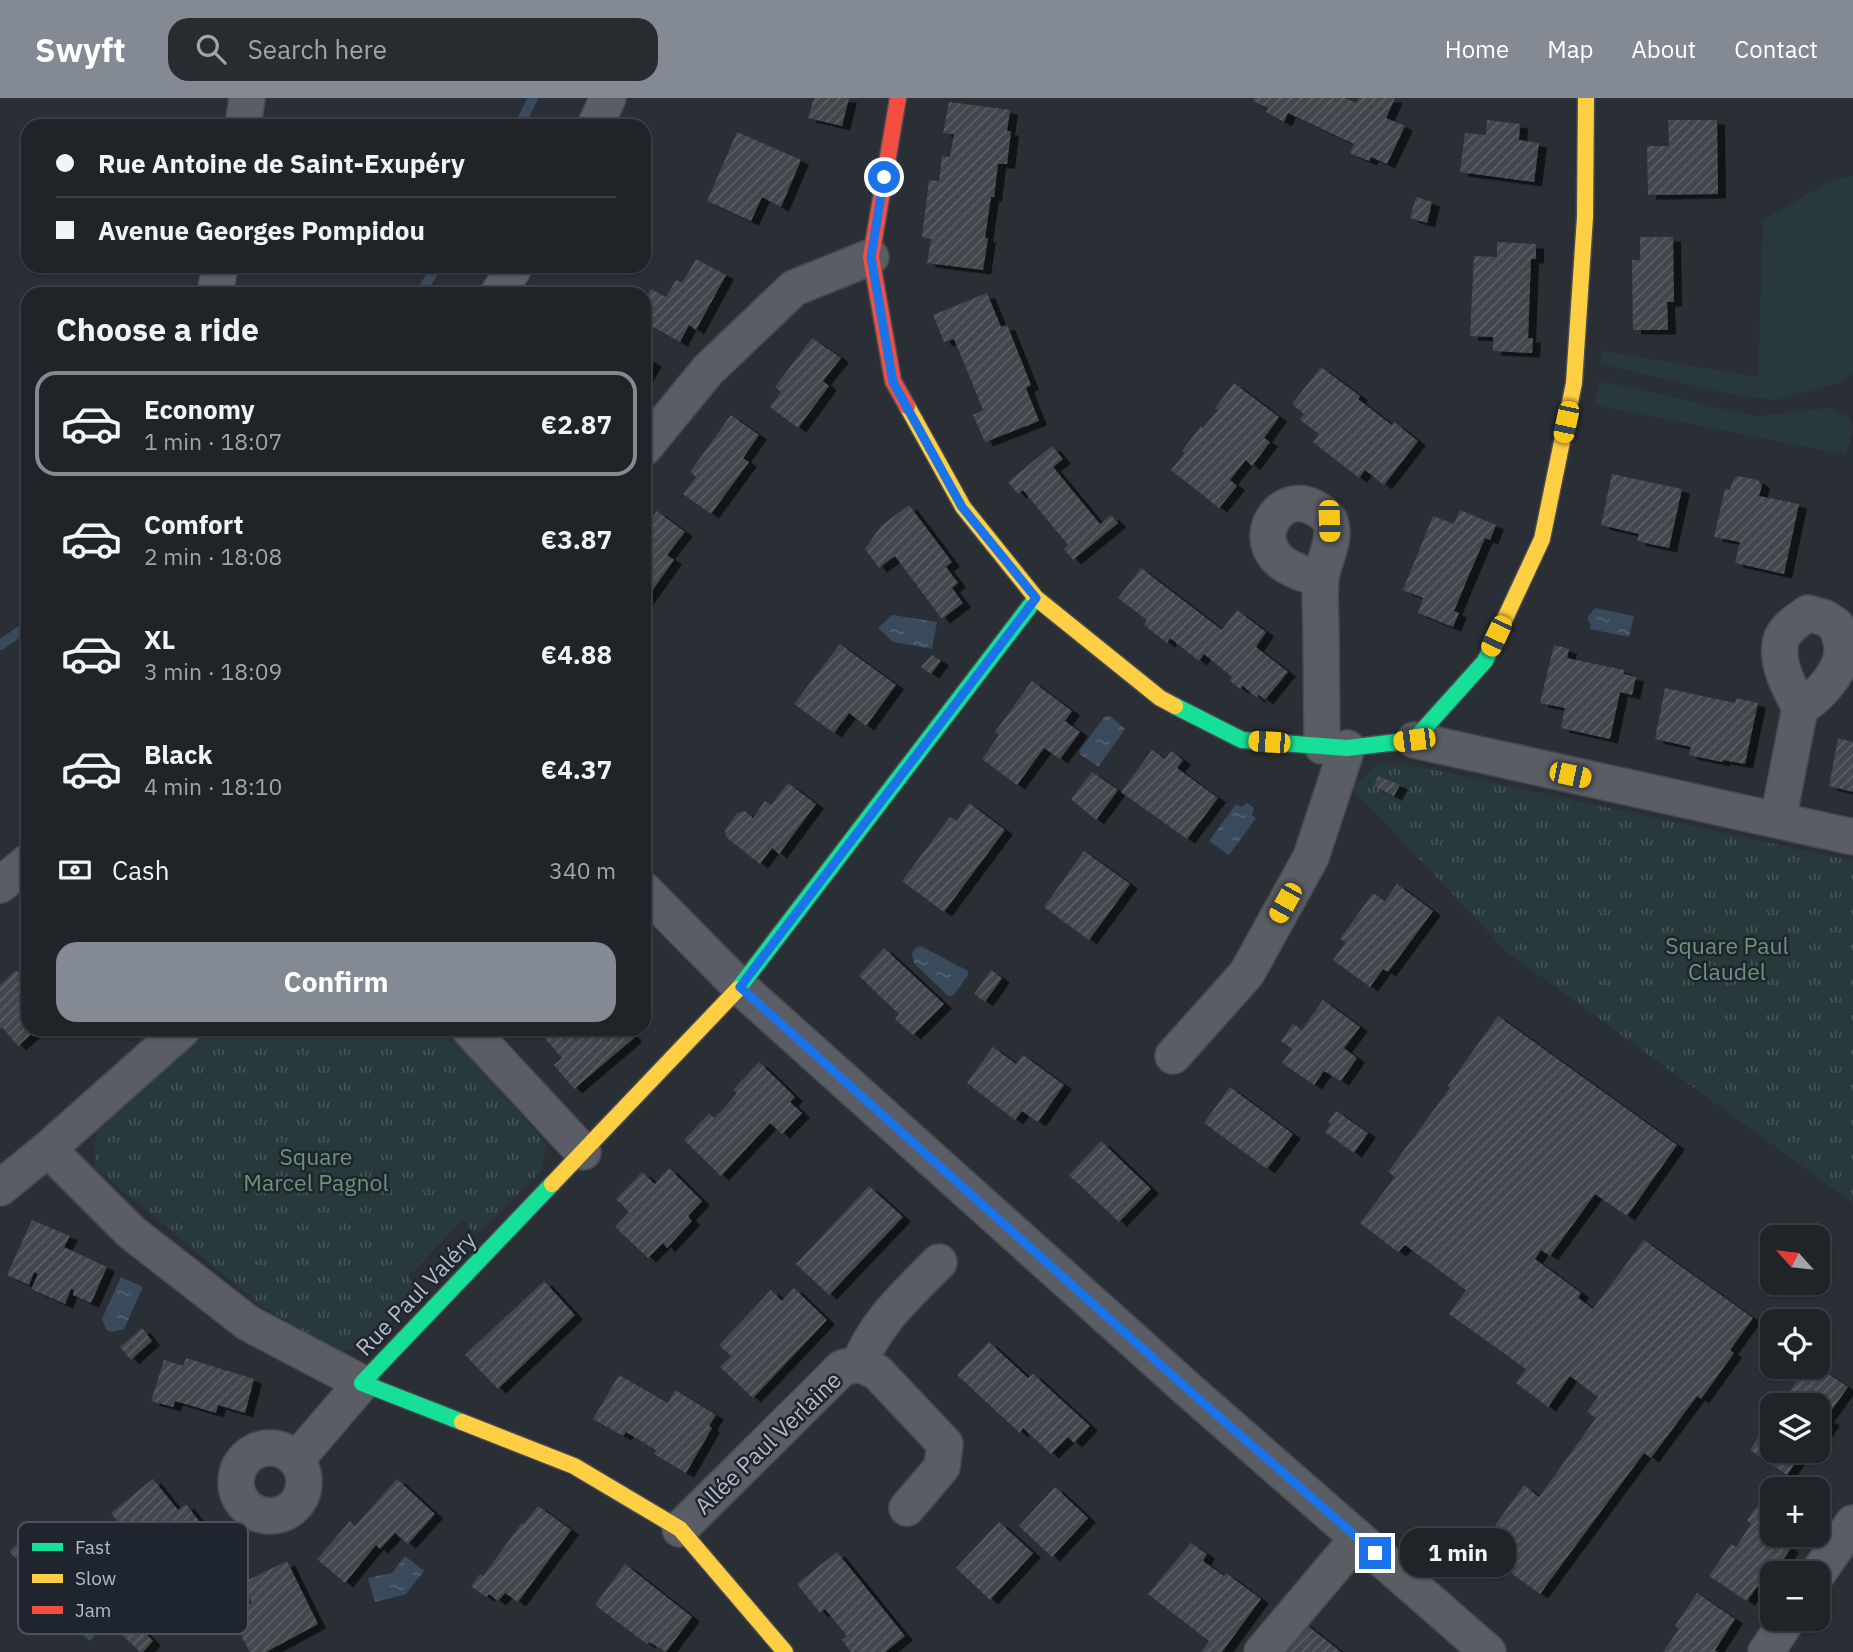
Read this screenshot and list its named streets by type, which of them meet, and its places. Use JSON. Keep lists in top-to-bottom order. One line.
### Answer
{"streets":{"street":["Rue Paul Valéry","Allée Paul Verlaine"]},"crossings":[["Rue Paul Valéry","Allée Paul Verlaine"]],"parks":["Square Paul Claudel","Square Marcel Pagnol"],"legend":["Fast","Slow","Jam"],"north":"top left","page":{"header":"Swyft","search":"Search here","nav":["Home","Map","About","Contact"],"banner":["Rue Antoine de Saint-Exupéry","Avenue Georges Pompidou"],"heading":"Choose a ride","list":[{"name":"Economy","note":"1 min · 18:07","value":"€2.87"},{"name":"Comfort","note":"2 min · 18:08","value":"€3.87"},{"name":"XL","note":"3 min · 18:09","value":"€4.88"},{"name":"Black","note":"4 min · 18:10","value":"€4.37"}],"pay":["Cash","340 m"],"buttons":"Confirm","map_buttons":["+","−"],"bubble":"1 min"}}
